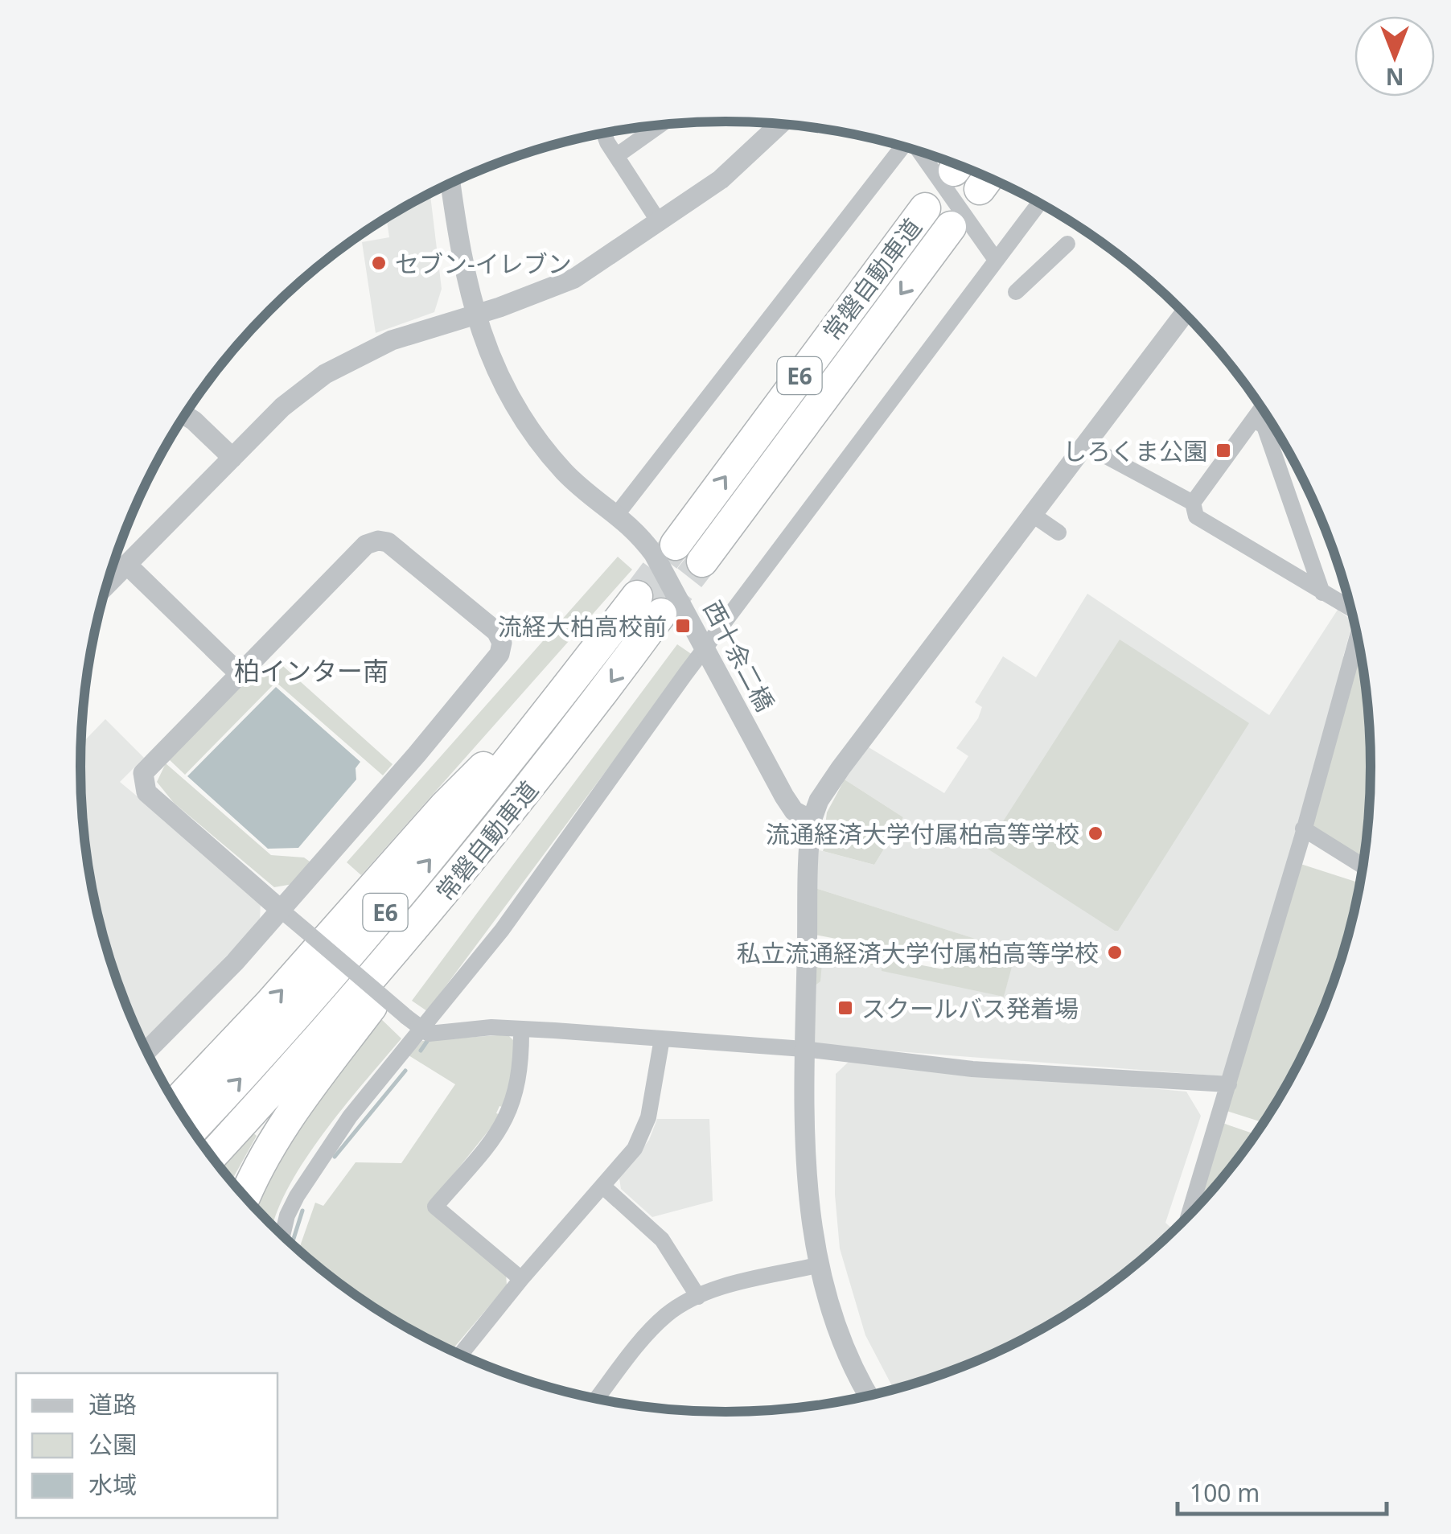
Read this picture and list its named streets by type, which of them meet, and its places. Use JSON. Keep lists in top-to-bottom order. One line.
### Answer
{"streets":{"highway":["常磐自動車道","E6"],"street":["西十余二橋"]},"districts":["柏インター南"],"places":{"other":["セブン-イレブン","流通経済大学付属柏高等学校","私立流通経済大学付属柏高等学校"],"transit":["しろくま公園","流経大柏高校前","スクールバス発着場"]},"legend":["道路","公園","水域"],"scale_bar":"100 m","north":"bottom"}
